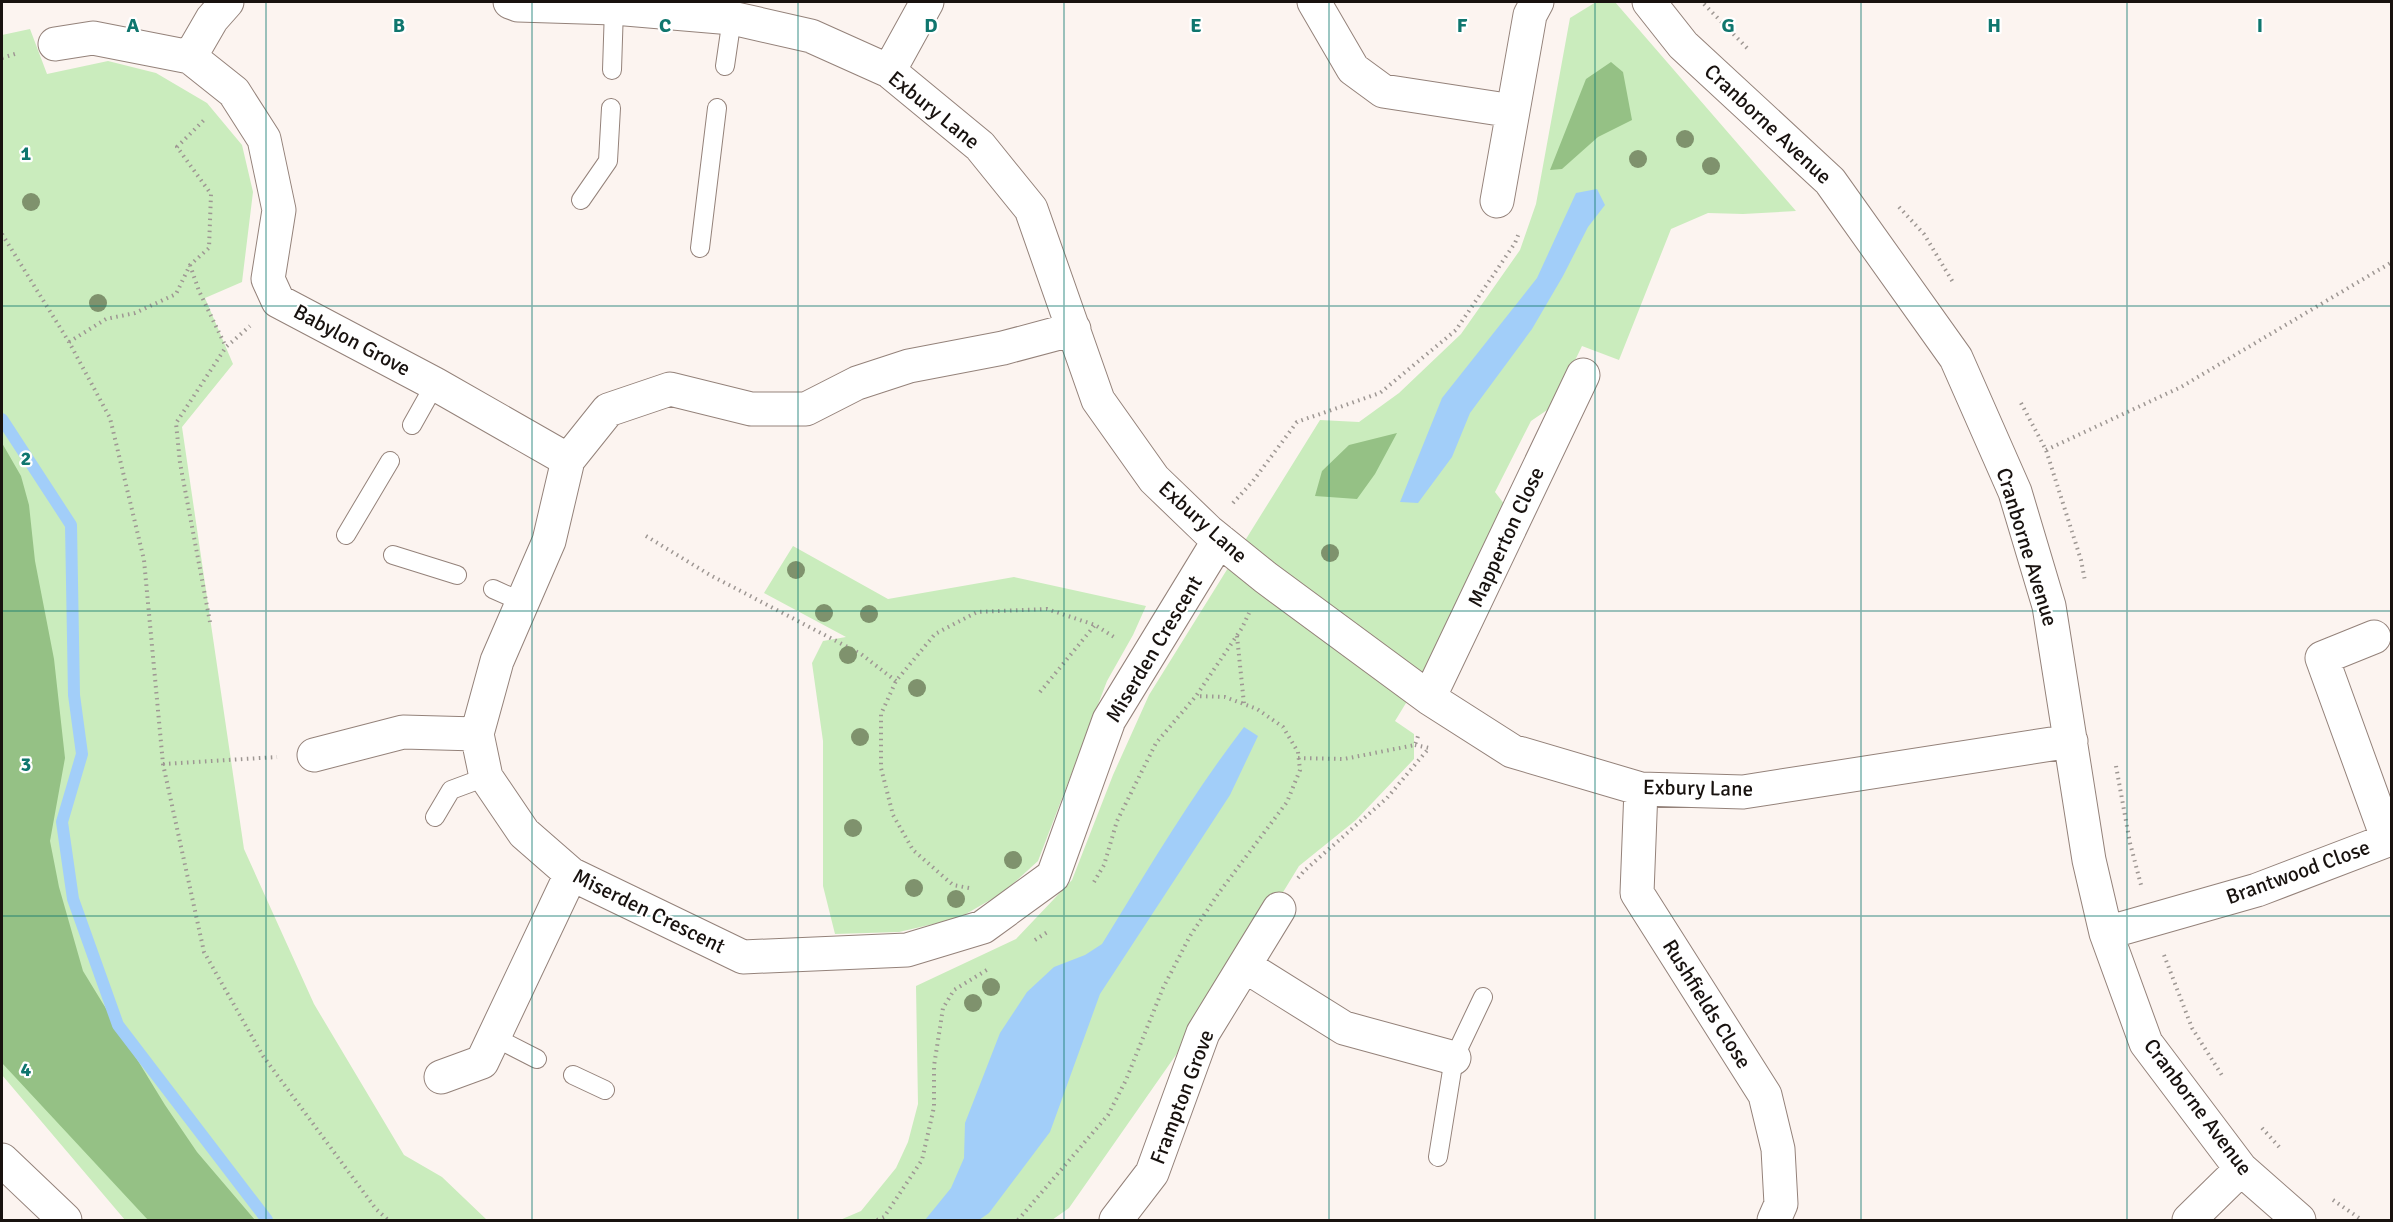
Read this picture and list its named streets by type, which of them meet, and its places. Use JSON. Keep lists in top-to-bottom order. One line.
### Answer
{"streets":{"street":["Exbury Lane","Cranborne Avenue","Babylon Grove","Mapperton Close","Miserden Crescent","Brantwood Close","Rushfields Close","Frampton Grove"]},"crossings":[["Exbury Lane","Cranborne Avenue"],["Exbury Lane","Mapperton Close"],["Exbury Lane","Miserden Crescent"],["Exbury Lane","Rushfields Close"],["Cranborne Avenue","Brantwood Close"],["Babylon Grove","Miserden Crescent"]],"grid":{"columns":["A","B","C","D","E","F","G","H","I"],"rows":["1","2","3","4"]}}
